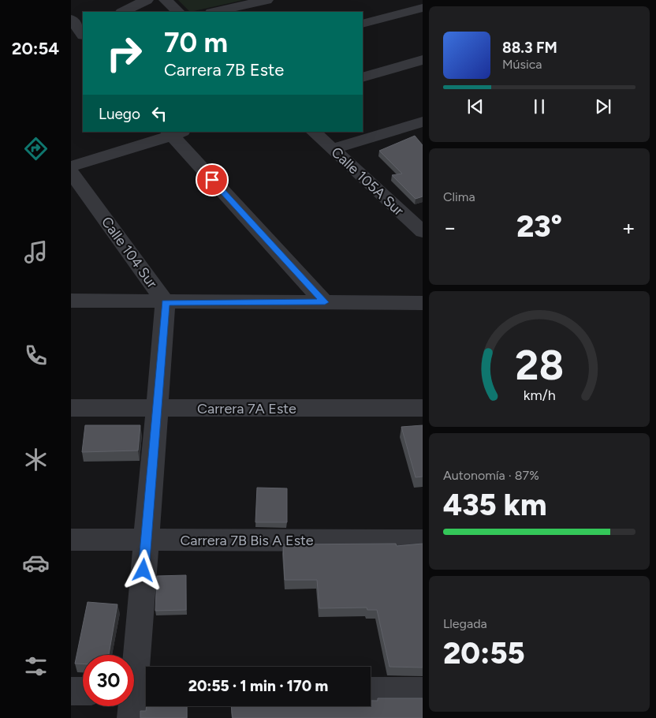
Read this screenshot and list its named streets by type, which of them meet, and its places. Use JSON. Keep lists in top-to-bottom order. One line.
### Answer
{"streets":{"street":["Calle 105A Sur","Calle 104 Sur","Carrera 7A Este","Carrera 7B Bis A Este"]},"crossings":[["Calle 104 Sur","Carrera 7A Este"],["Calle 104 Sur","Carrera 7B Bis A Este"]],"page":{"tabs":"20:54","turn":["70 m","Carrera 7B Este"],"song":["88.3 FM","Música"],"then":"Luego","tile":["Clima",["Autonomía · 87%","435 km"],["Llegada","20:55"]],"heat":["−","23°","+"],"limit":"30","trip":"20:55 · 1 min · 170 m","gauge":["28","km/h"]}}
